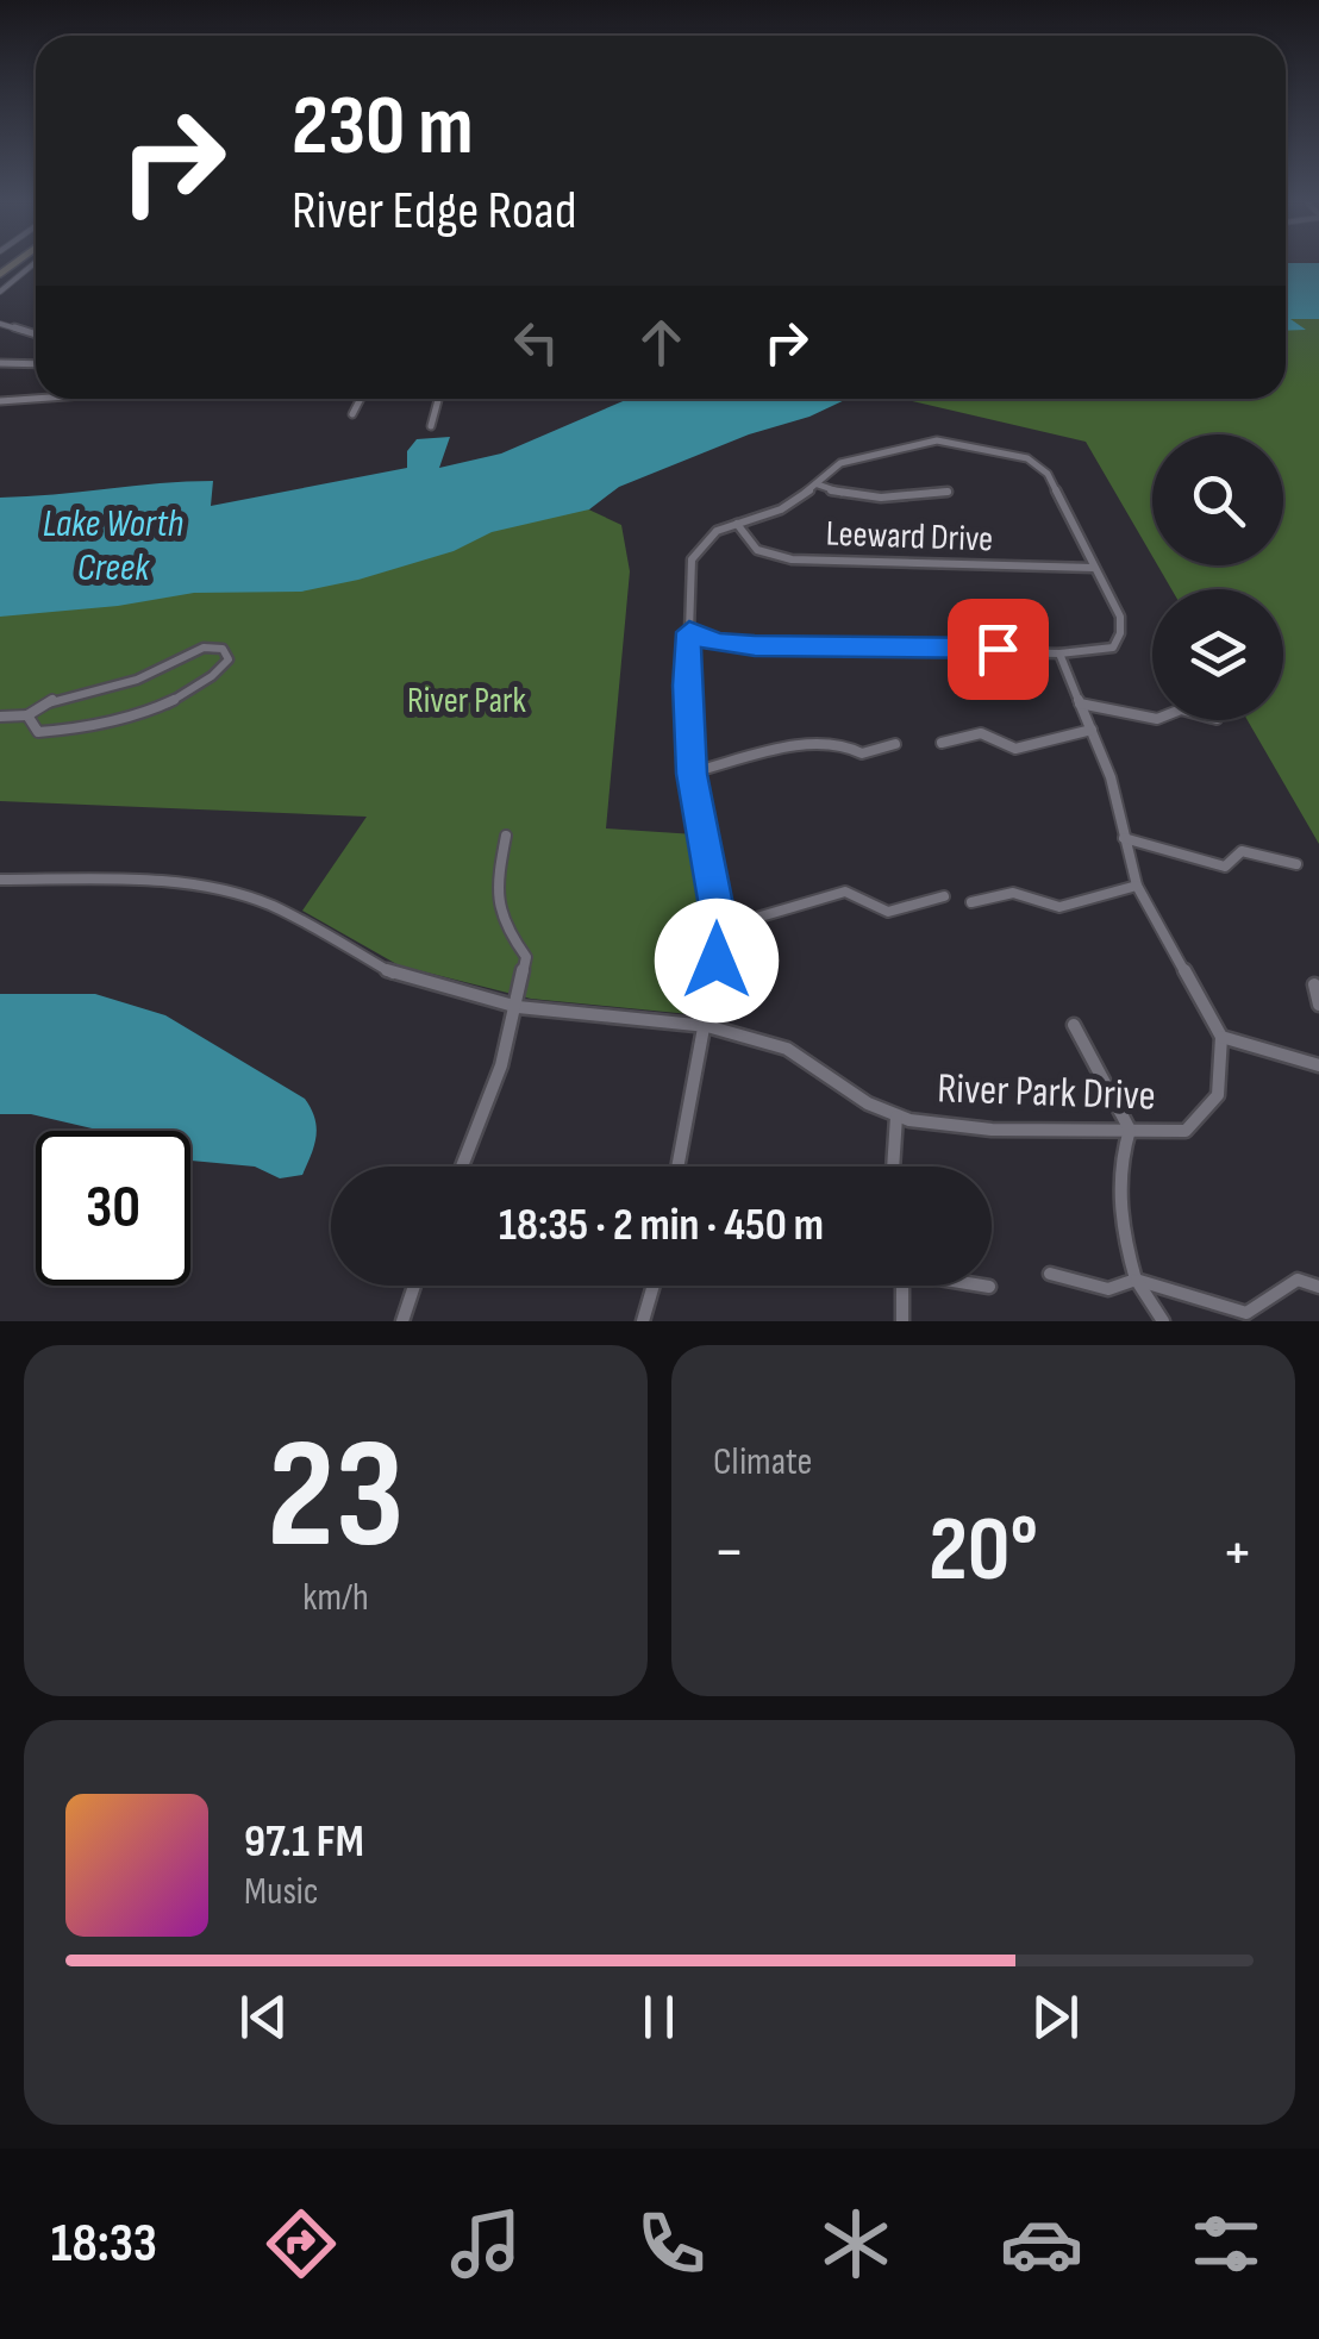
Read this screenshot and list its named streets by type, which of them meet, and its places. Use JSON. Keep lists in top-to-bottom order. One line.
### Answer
{"streets":{"street":["Leeward Drive","River Park Drive"]},"water":["Lake Worth Creek"],"parks":["River Park"],"page":{"turn":["230 m","River Edge Road"],"limit":"30","trip":"18:35 · 2 min · 450 m","tile":[["23","km/h"],"Climate"],"heat":["−","20°","+"],"song":["97.1 FM","Music"],"tabs":"18:33"}}
